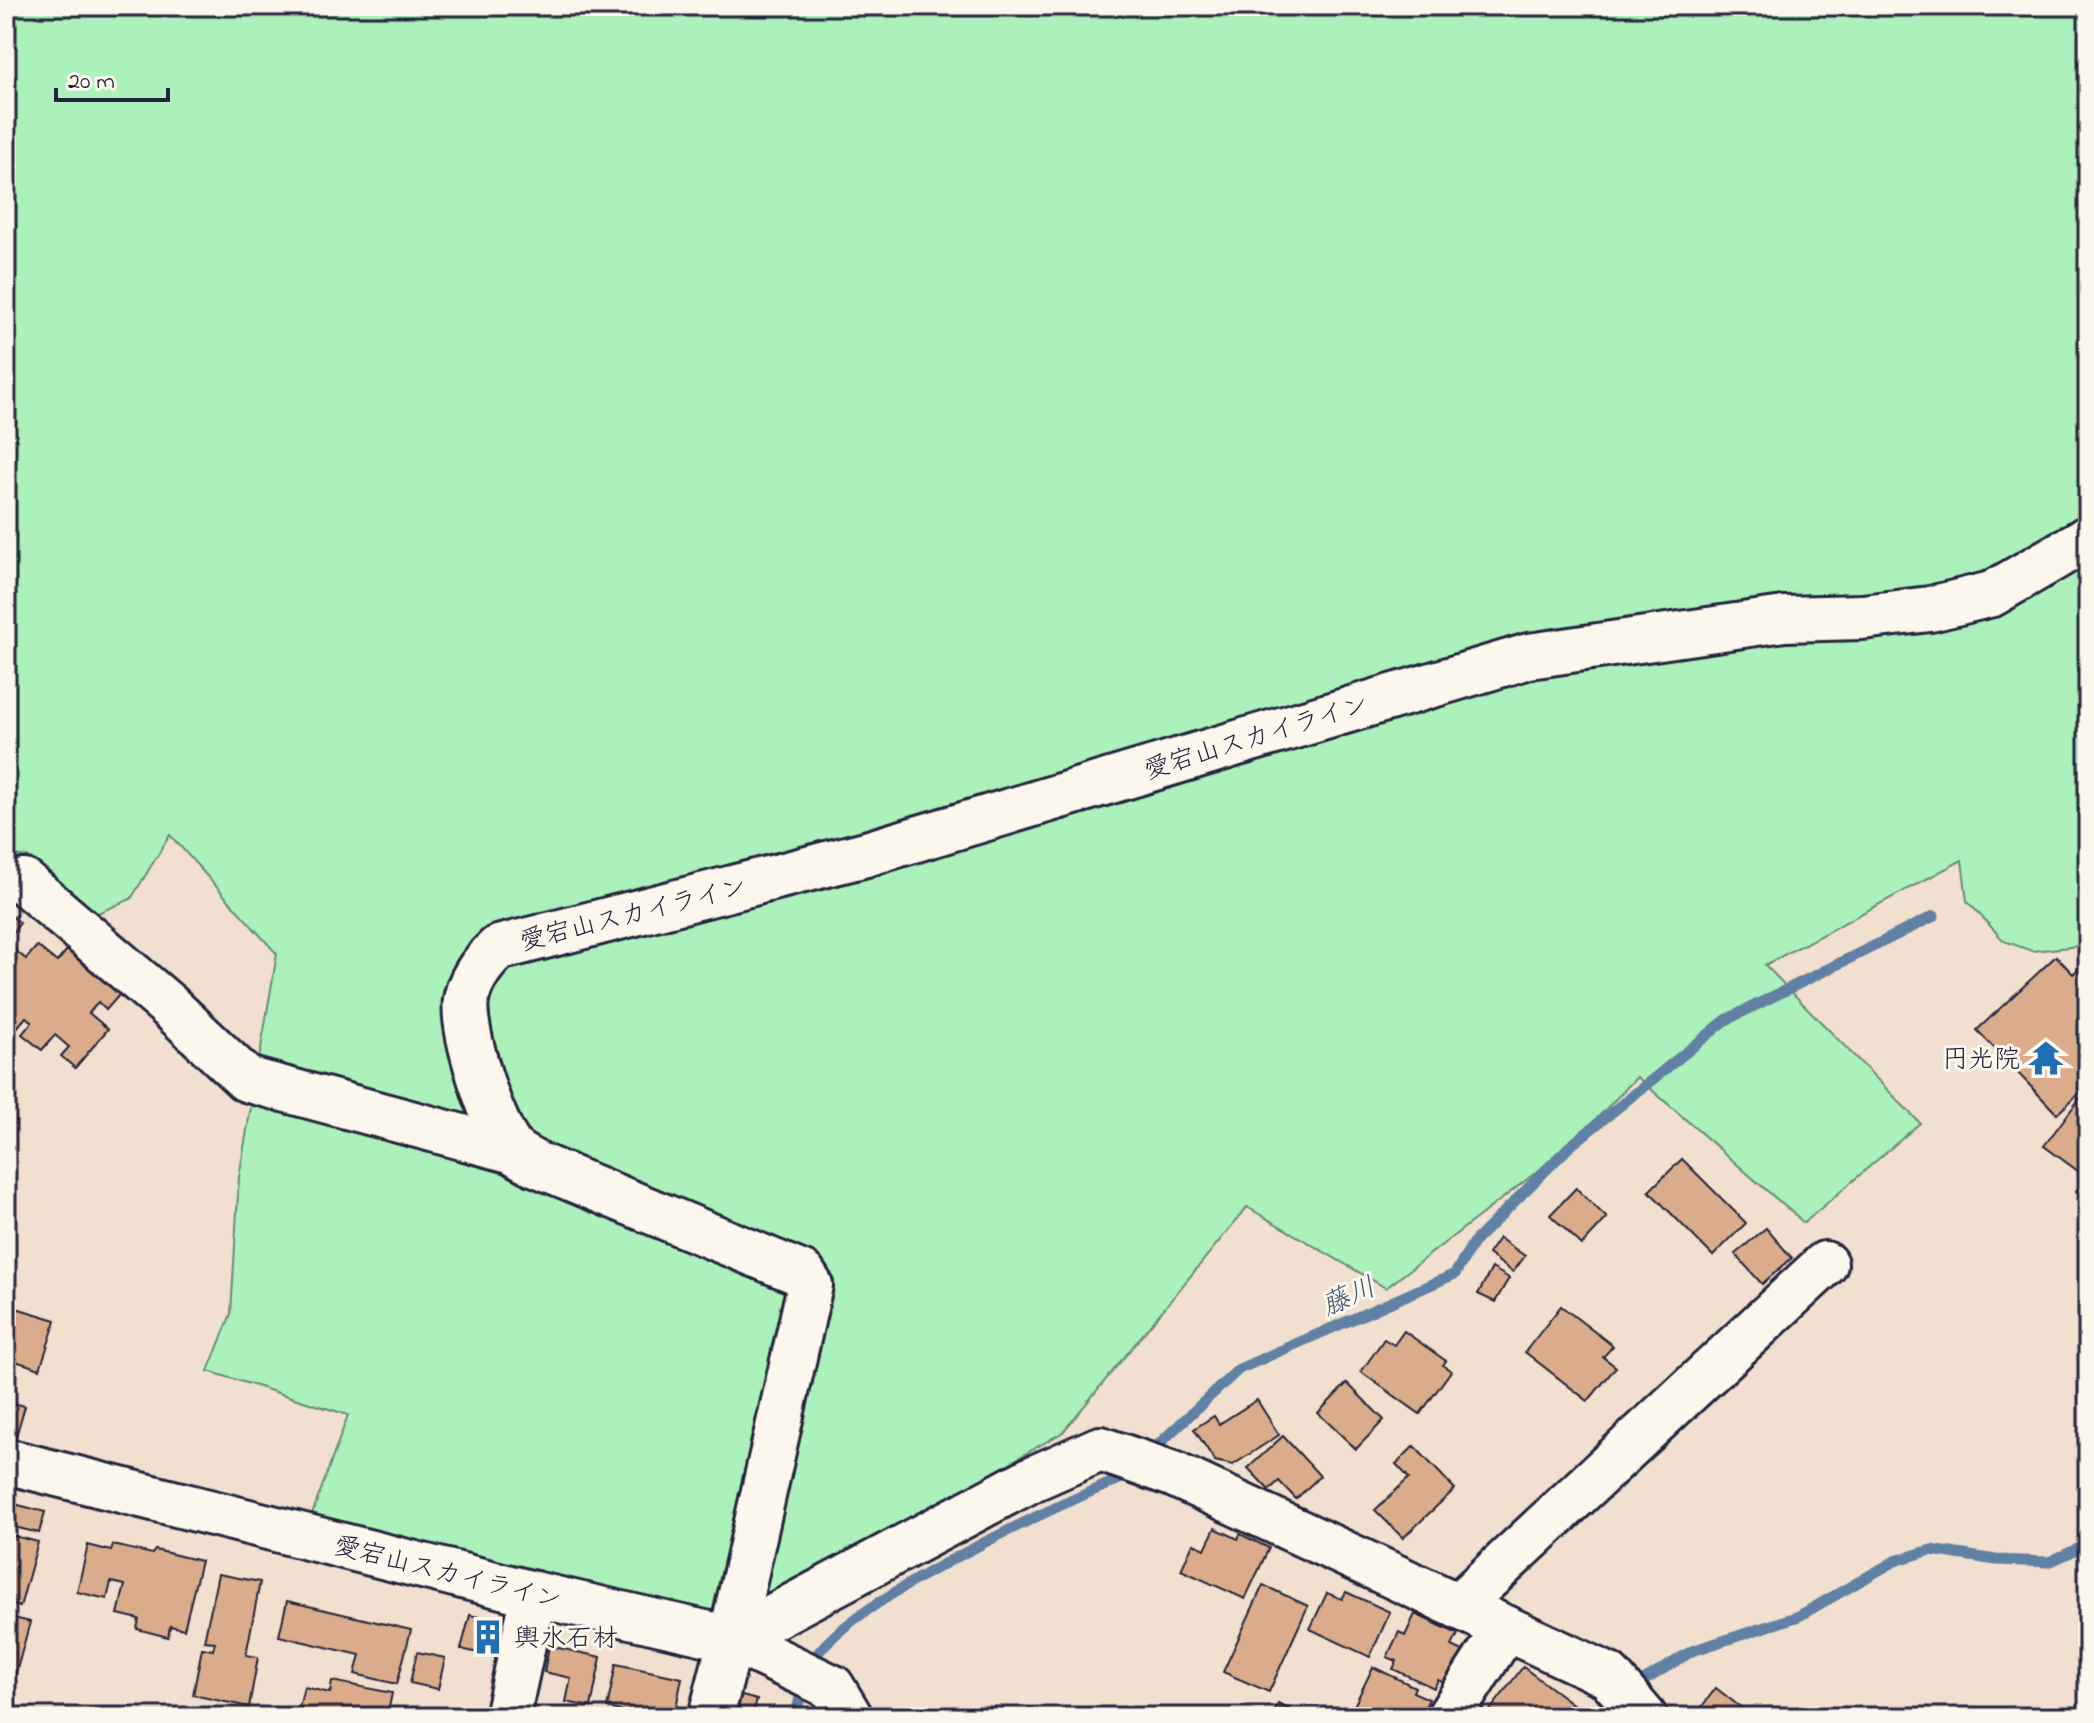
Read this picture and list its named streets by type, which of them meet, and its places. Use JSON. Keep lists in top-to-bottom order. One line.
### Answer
{"streets":{"main road":["愛宕山スカイライン"]},"water":["藤川"],"places":{"temple":["円光院"],"building":["輿水石材"]},"scale_bar":"20 m"}
